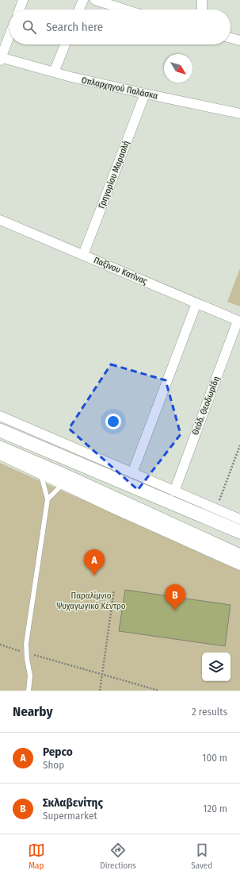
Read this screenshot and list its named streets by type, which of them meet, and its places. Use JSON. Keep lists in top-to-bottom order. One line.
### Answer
{"streets":{"street":["Οπλαρχηγού Παλάσκα","Γρηγορίου Μαρασλή","Παξίνου Κατίνας","Θεόδ. Θεοδωρίδη"]},"crossings":[["Οπλαρχηγού Παλάσκα","Γρηγορίου Μαρασλή"],["Γρηγορίου Μαρασλή","Παξίνου Κατίνας"],["Παξίνου Κατίνας","Θεόδ. Θεοδωρίδη"]],"parks":["Παραλίμνιο Ψυχαγωγικό Κέντρο"],"north":"bottom right","page":{"search":"Search here","pins":["A","B"],"heading":["Nearby","2 results"],"list":[{"mark":"A","name":"Pepco","note":"Shop","value":"100 m"},{"mark":"B","name":"Σκλαβενίτης","note":"Supermarket","value":"120 m"}],"nav":["Map","Directions","Saved"]}}
